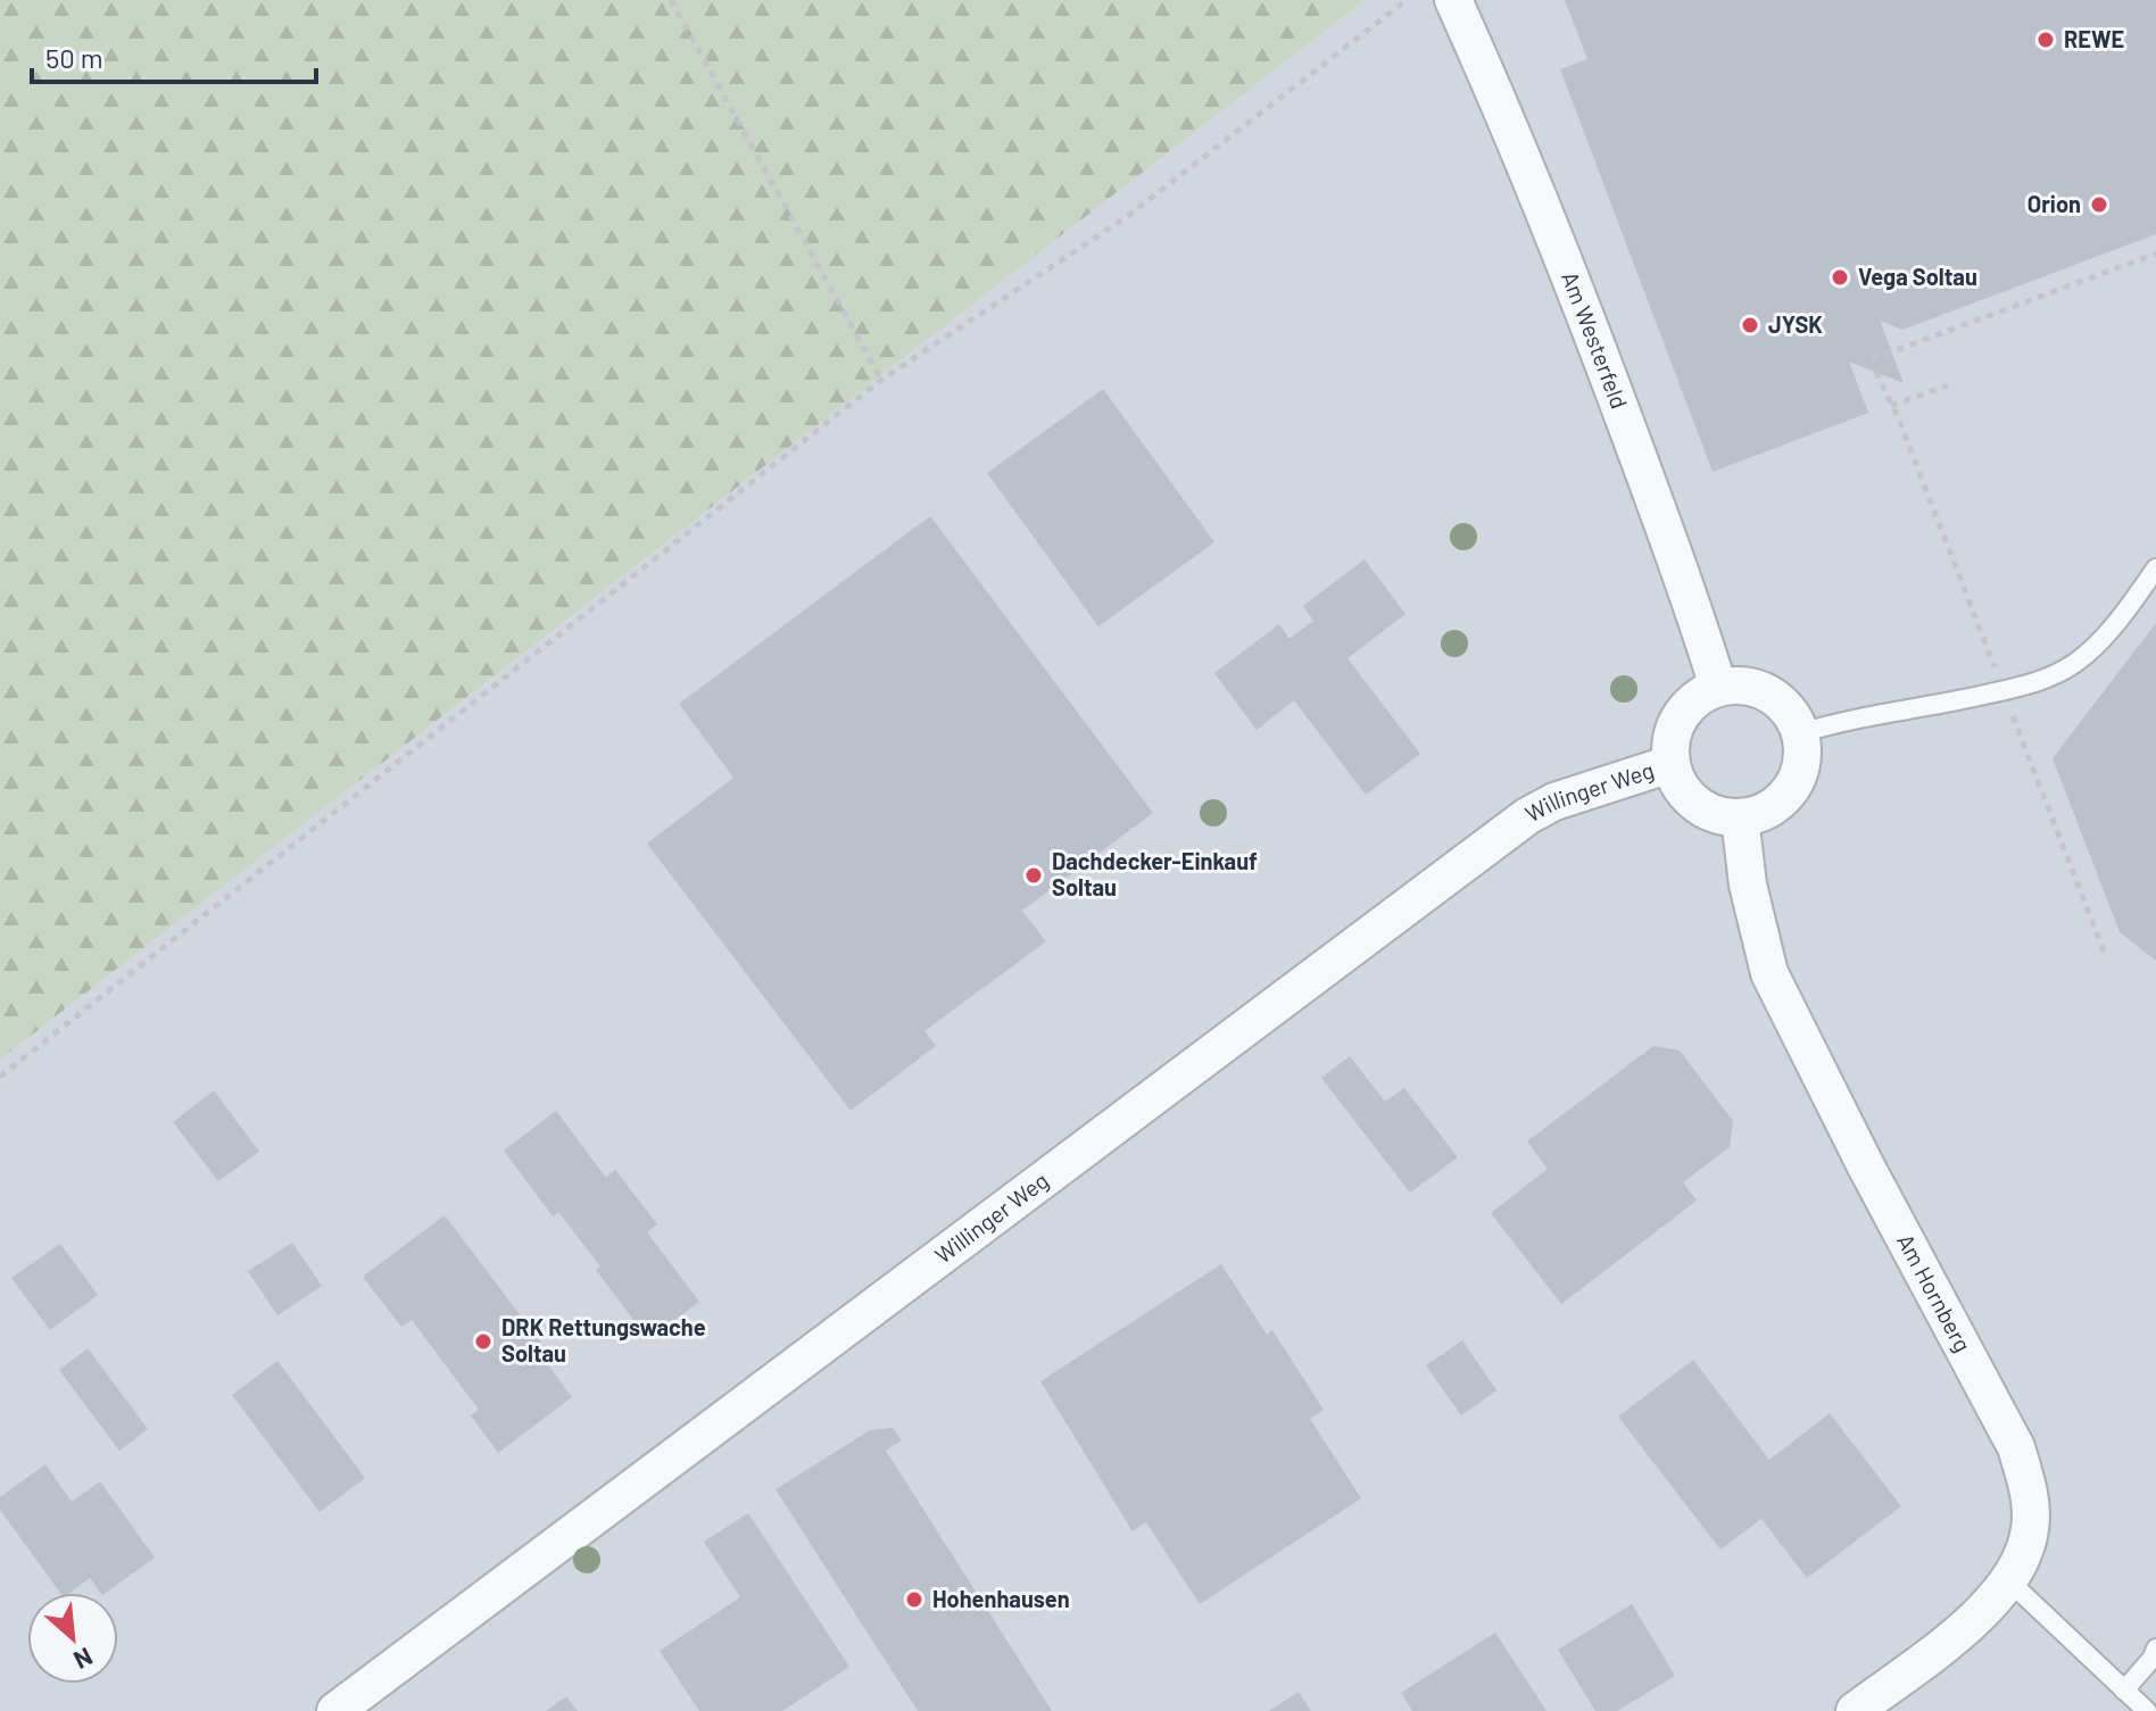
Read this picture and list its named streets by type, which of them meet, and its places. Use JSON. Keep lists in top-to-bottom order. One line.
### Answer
{"streets":{"street":["Am Westerfeld","Willinger Weg","Am Hornberg"]},"crossings":[["Am Westerfeld","Willinger Weg"],["Am Westerfeld","Am Hornberg"],["Willinger Weg","Am Hornberg"]],"places":["REWE","Orion","Vega Soltau","JYSK","Dachdecker-Einkauf Soltau","DRK Rettungswache Soltau","Hohenhausen"],"scale_bar":"50 m","north":"bottom right"}
